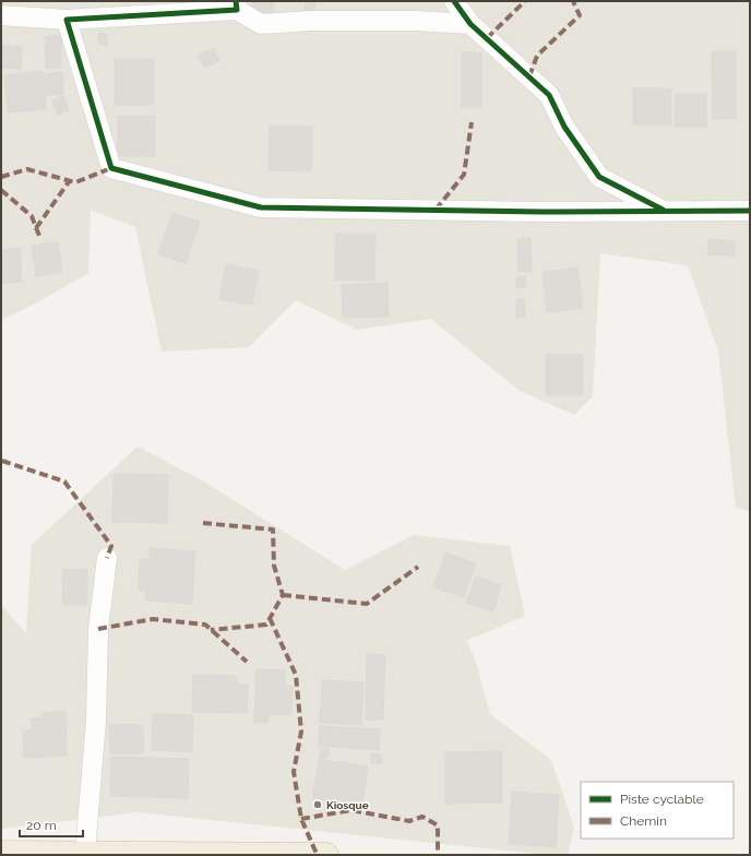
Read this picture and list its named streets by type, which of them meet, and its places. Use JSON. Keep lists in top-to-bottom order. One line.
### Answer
{"places":["Kiosque"],"legend":["Piste cyclable","Chemin"],"scale_bar":"20 m"}
